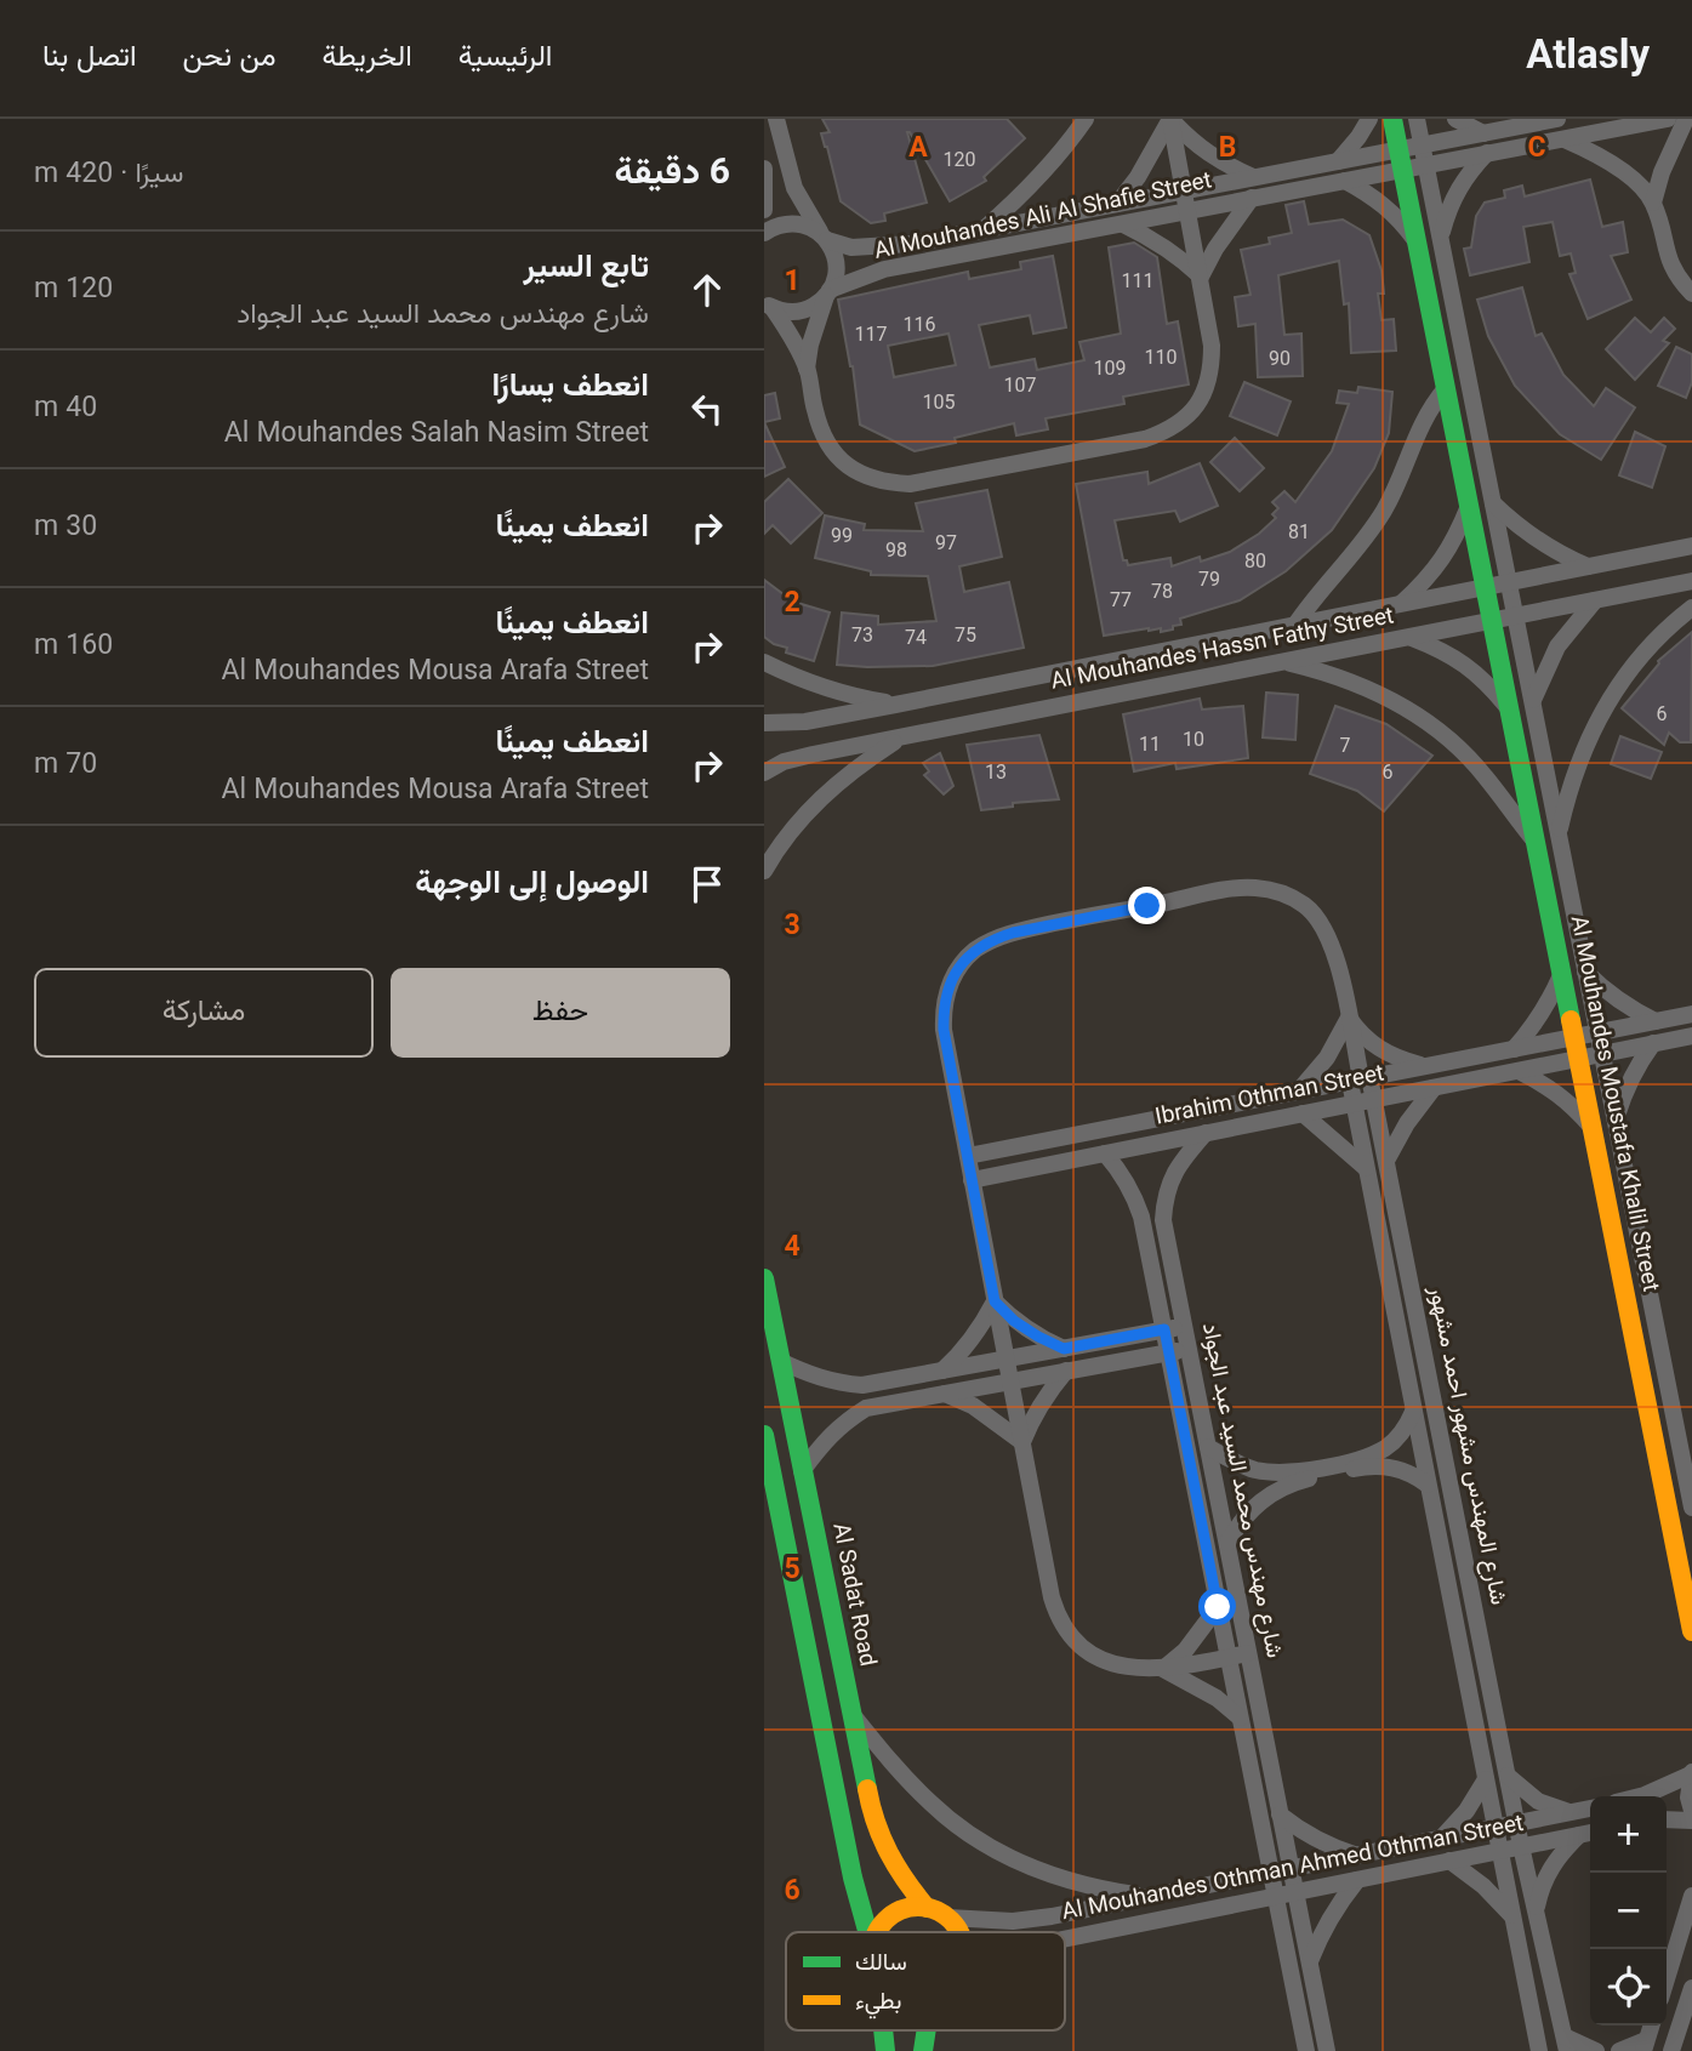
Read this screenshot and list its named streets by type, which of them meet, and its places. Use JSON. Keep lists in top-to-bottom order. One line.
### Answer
{"streets":{"main road":["Al Mouhandes Moustafa Khalil Street","Al Sadat Road"],"street":["Al Mouhandes Ali Al Shafie Street","Al Mouhandes Hassn Fathy Street","Ibrahim Othman Street","شارع المهندس مشهور احمد مشهور","شارع مهندس محمد السيد عبد الجواد","Al Mouhandes Othman Ahmed Othman Street"]},"crossings":[["Al Mouhandes Ali Al Shafie Street","Al Mouhandes Moustafa Khalil Street"],["Al Mouhandes Hassn Fathy Street","Al Mouhandes Moustafa Khalil Street"],["Ibrahim Othman Street","Al Mouhandes Moustafa Khalil Street"],["Ibrahim Othman Street","شارع المهندس مشهور احمد مشهور"],["Ibrahim Othman Street","شارع مهندس محمد السيد عبد الجواد"],["شارع المهندس مشهور احمد مشهور","Al Mouhandes Othman Ahmed Othman Street"],["شارع مهندس محمد السيد عبد الجواد","Al Mouhandes Othman Ahmed Othman Street"]],"house_numbers":["120","111","116","117","110","90","109","107","105","81","99","97","98","80","79","78","77","73","75","74","6","10","11","7","13","6"],"legend":["سالك","بطيء"],"page":{"header":"Atlasly","nav":["الرئيسية","الخريطة","من نحن","اتصل بنا"],"heading":["6 دقيقة","سيرًا · 420 m"],"list":[["تابع السير","شارع مهندس محمد السيد عبد الجواد","120 m"],["انعطف يسارًا","Al Mouhandes Salah Nasim Street","40 m"],["انعطف يمينًا","30 m"],["انعطف يمينًا","Al Mouhandes Mousa Arafa Street","160 m"],["انعطف يمينًا","Al Mouhandes Mousa Arafa Street","70 m"],"الوصول إلى الوجهة"],"buttons":["حفظ","مشاركة"],"map_buttons":["+","−"]},"grid":{"columns":["A","B","C"],"rows":["1","2","3","4","5","6"]}}
